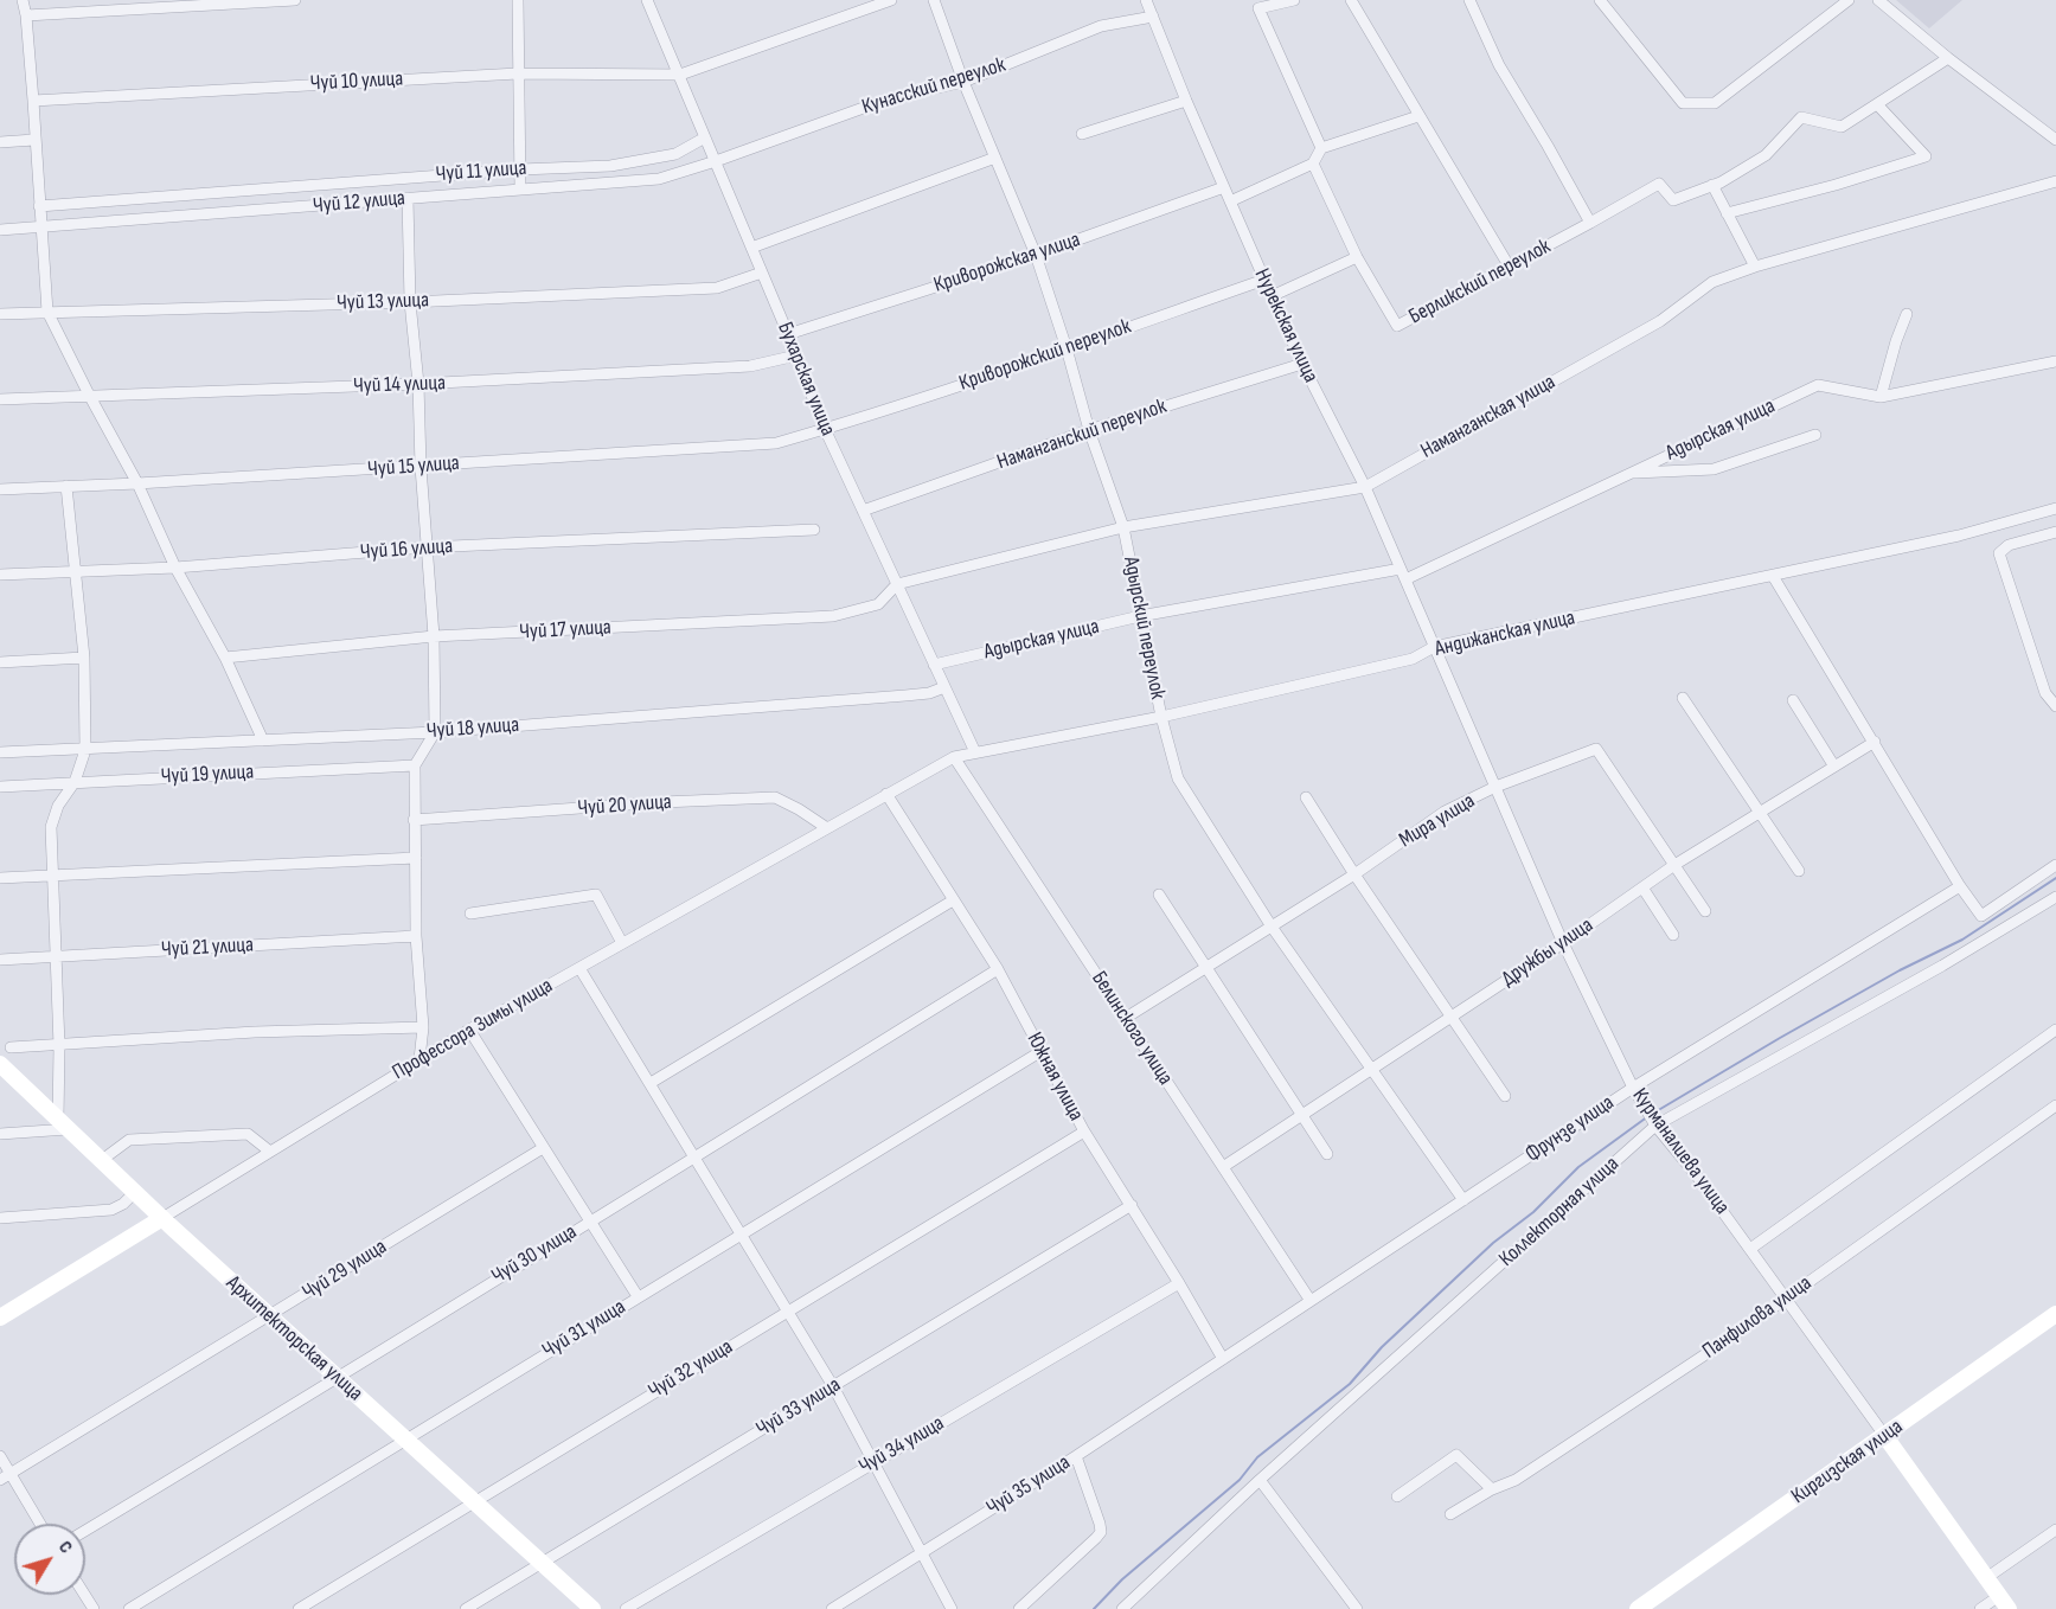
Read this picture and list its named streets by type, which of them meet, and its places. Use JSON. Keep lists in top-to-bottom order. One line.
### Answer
{"streets":{"street":["Чуй 10 улица","Кунасский переулок","Чуй 11 улица","Чуй 12 улица","Криворожская улица","Берликский переулок","Чуй 13 улица","Нурекская улица","Криворожский переулок","Бухарская улица","Чуй 14 улица","Наманганская улица","Адырская улица","Наманганский переулок","Чуй 15 улица","Чуй 16 улица","Адырский переулок","Чуй 17 улица","Андижанская улица","Чуй 18 улица","Чуй 19 улица","Чуй 20 улица","Мира улица","Чуй 21 улица","Дружбы улица","Белинского улица","Профессора Зимы улица","Южная улица","Фрунзе улица","Курманалиева улица","Коллекторная улица","Чуй 30 улица","Чуй 29 улица","Панфилова улица","Чуй 31 улица","Архитекторская улица","Чуй 32 улица","Чуй 33 улица","Чуй 34 улица","Киргизская улица","Чуй 35 улица"]},"crossings":[["Чуй 10 улица","Бухарская улица"],["Кунасский переулок","Чуй 12 улица"],["Кунасский переулок","Нурекская улица"],["Кунасский переулок","Бухарская улица"],["Кунасский переулок","Адырский переулок"],["Чуй 11 улица","Бухарская улица"],["Чуй 12 улица","Бухарская улица"],["Криворожская улица","Нурекская улица"],["Криворожская улица","Бухарская улица"],["Криворожская улица","Адырский переулок"],["Чуй 13 улица","Бухарская улица"],["Нурекская улица","Криворожский переулок"],["Нурекская улица","Наманганская улица"],["Нурекская улица","Адырская улица"],["Нурекская улица","Наманганский переулок"],["Нурекская улица","Андижанская улица"],["Нурекская улица","Курманалиева улица"],["Криворожский переулок","Бухарская улица"],["Криворожский переулок","Чуй 15 улица"],["Криворожский переулок","Адырский переулок"],["Бухарская улица","Чуй 14 улица"],["Бухарская улица","Наманганская улица"],["Бухарская улица","Адырская улица"],["Бухарская улица","Наманганский переулок"],["Бухарская улица","Чуй 15 улица"],["Бухарская улица","Чуй 17 улица"],["Бухарская улица","Андижанская улица"],["Бухарская улица","Чуй 18 улица"],["Наманганская улица","Адырский переулок"],["Наманганская улица","Чуй 17 улица"],["Адырская улица","Адырский переулок"],["Наманганский переулок","Адырский переулок"],["Адырский переулок","Андижанская улица"],["Адырский переулок","Мира улица"],["Адырский переулок","Дружбы улица"],["Адырский переулок","Фрунзе улица"],["Андижанская улица","Белинского улица"],["Андижанская улица","Профессора Зимы улица"],["Андижанская улица","Курманалиева улица"],["Чуй 20 улица","Профессора Зимы улица"],["Мира улица","Дружбы улица"],["Мира улица","Белинского улица"],["Мира улица","Курманалиева улица"],["Дружбы улица","Белинского улица"],["Дружбы улица","Курманалиева улица"],["Белинского улица","Профессора Зимы улица"],["Белинского улица","Фрунзе улица"],["Профессора Зимы улица","Южная улица"],["Профессора Зимы улица","Архитекторская улица"],["Южная улица","Фрунзе улица"],["Южная улица","Чуй 30 улица"],["Южная улица","Чуй 31 улица"],["Южная улица","Чуй 32 улица"],["Южная улица","Чуй 33 улица"],["Южная улица","Чуй 34 улица"],["Южная улица","Чуй 35 улица"],["Фрунзе улица","Курманалиева улица"],["Фрунзе улица","Чуй 35 улица"],["Курманалиева улица","Коллекторная улица"],["Курманалиева улица","Панфилова улица"],["Курманалиева улица","Киргизская улица"],["Чуй 30 улица","Архитекторская улица"],["Чуй 29 улица","Архитекторская улица"],["Чуй 31 улица","Архитекторская улица"],["Архитекторская улица","Чуй 32 улица"],["Архитекторская улица","Чуй 33 улица"]],"north":"top right"}
